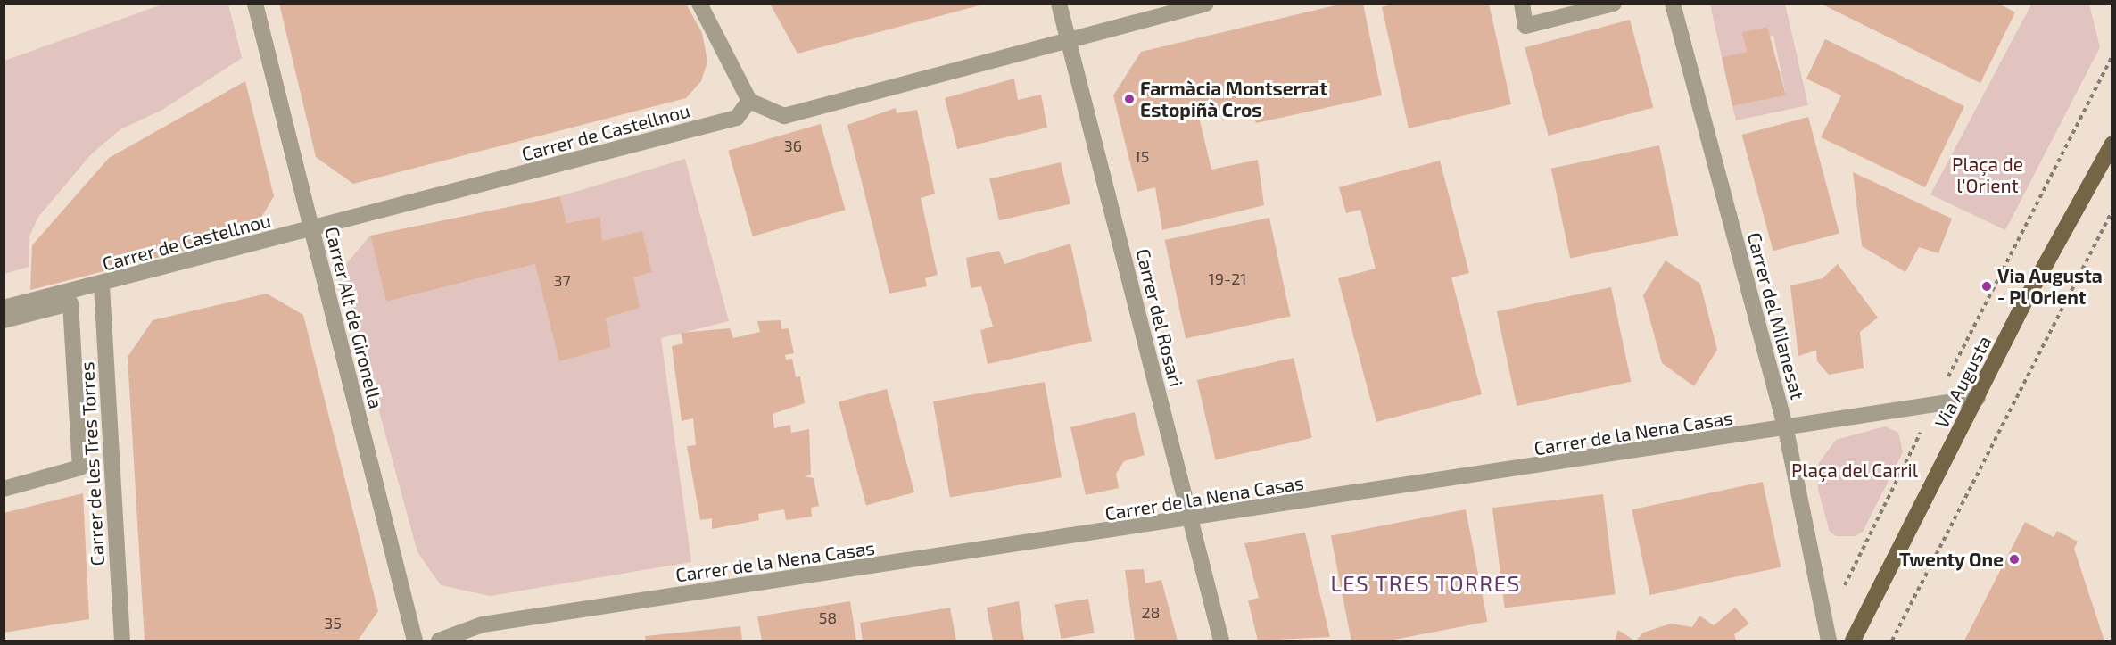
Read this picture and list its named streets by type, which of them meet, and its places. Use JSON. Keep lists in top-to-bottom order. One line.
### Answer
{"streets":{"main road":["Via Augusta"],"street":["Carrer de Castellnou","Carrer del Milanesat","Carrer Alt de Gironella","Carrer del Rosari","Carrer de la Nena Casas","Carrer de les Tres Torres"]},"crossings":[["Carrer de Castellnou","Carrer Alt de Gironella"],["Carrer de Castellnou","Carrer de les Tres Torres"],["Carrer del Milanesat","Carrer de la Nena Casas"],["Carrer del Rosari","Carrer de la Nena Casas"],["Via Augusta","Carrer de la Nena Casas"]],"districts":["LES TRES TORRES"],"parks":["Plaça de l'Orient","Plaça del Carril"],"places":["Farmàcia Montserrat Estopiñà Cros","Via Augusta - Pl Orient","Twenty One"],"house_numbers":["36","15","19-21","37","28","58","35"]}
